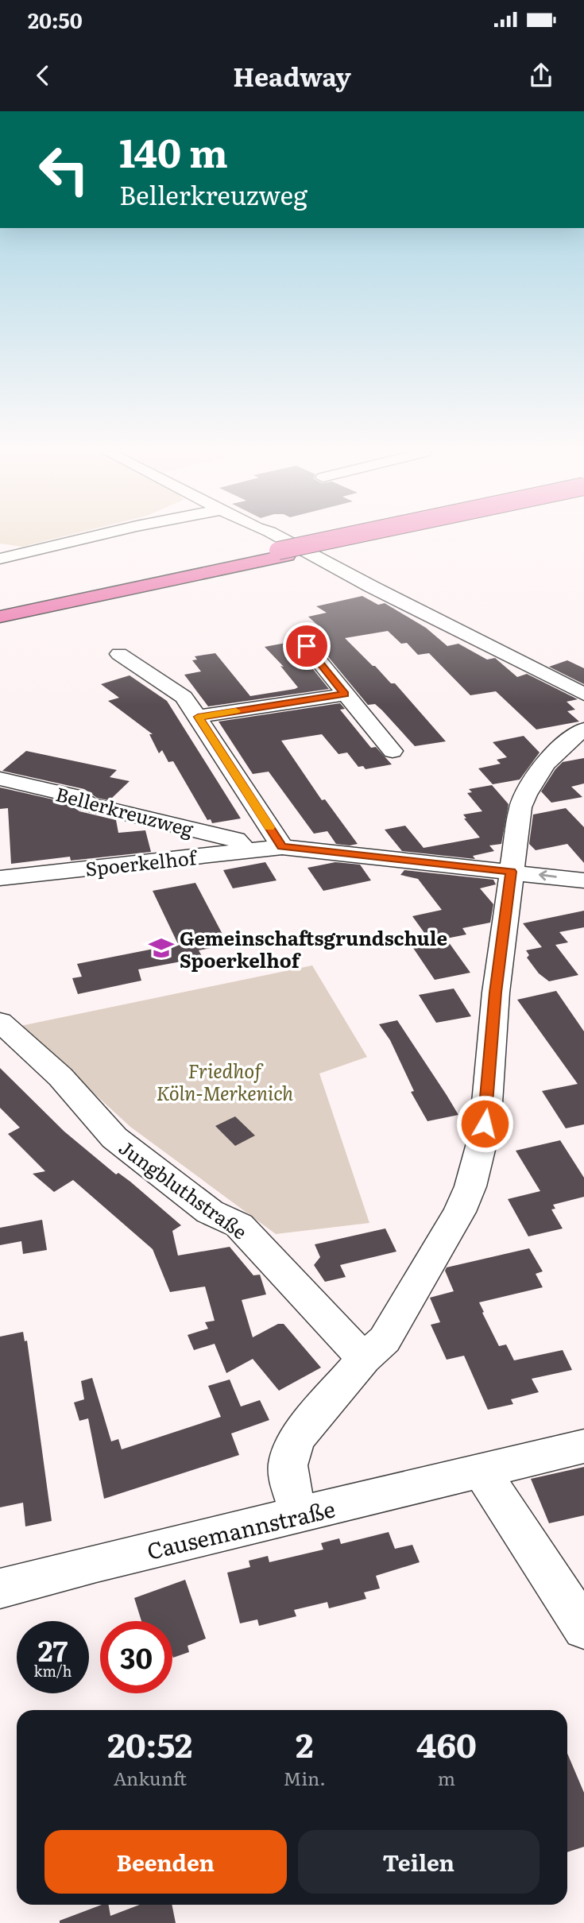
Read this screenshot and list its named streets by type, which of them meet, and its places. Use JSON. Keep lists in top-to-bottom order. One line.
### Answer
{"streets":{"street":["Bellerkreuzweg","Spoerkelhof","Jungbluthstraße","Causemannstraße"]},"crossings":[["Bellerkreuzweg","Spoerkelhof"]],"parks":["Friedhof Köln-Merkenich"],"places":{"school or university":["Gemeinschaftsgrundschule Spoerkelhof"]},"page":{"status":"20:50","header":"Headway","turn":["140 m","Bellerkreuzweg"],"speed":"27 km/h","limit":"30","eta":["20:52","Ankunft","2","Min.","460","m"],"buttons":["Beenden","Teilen"]}}
